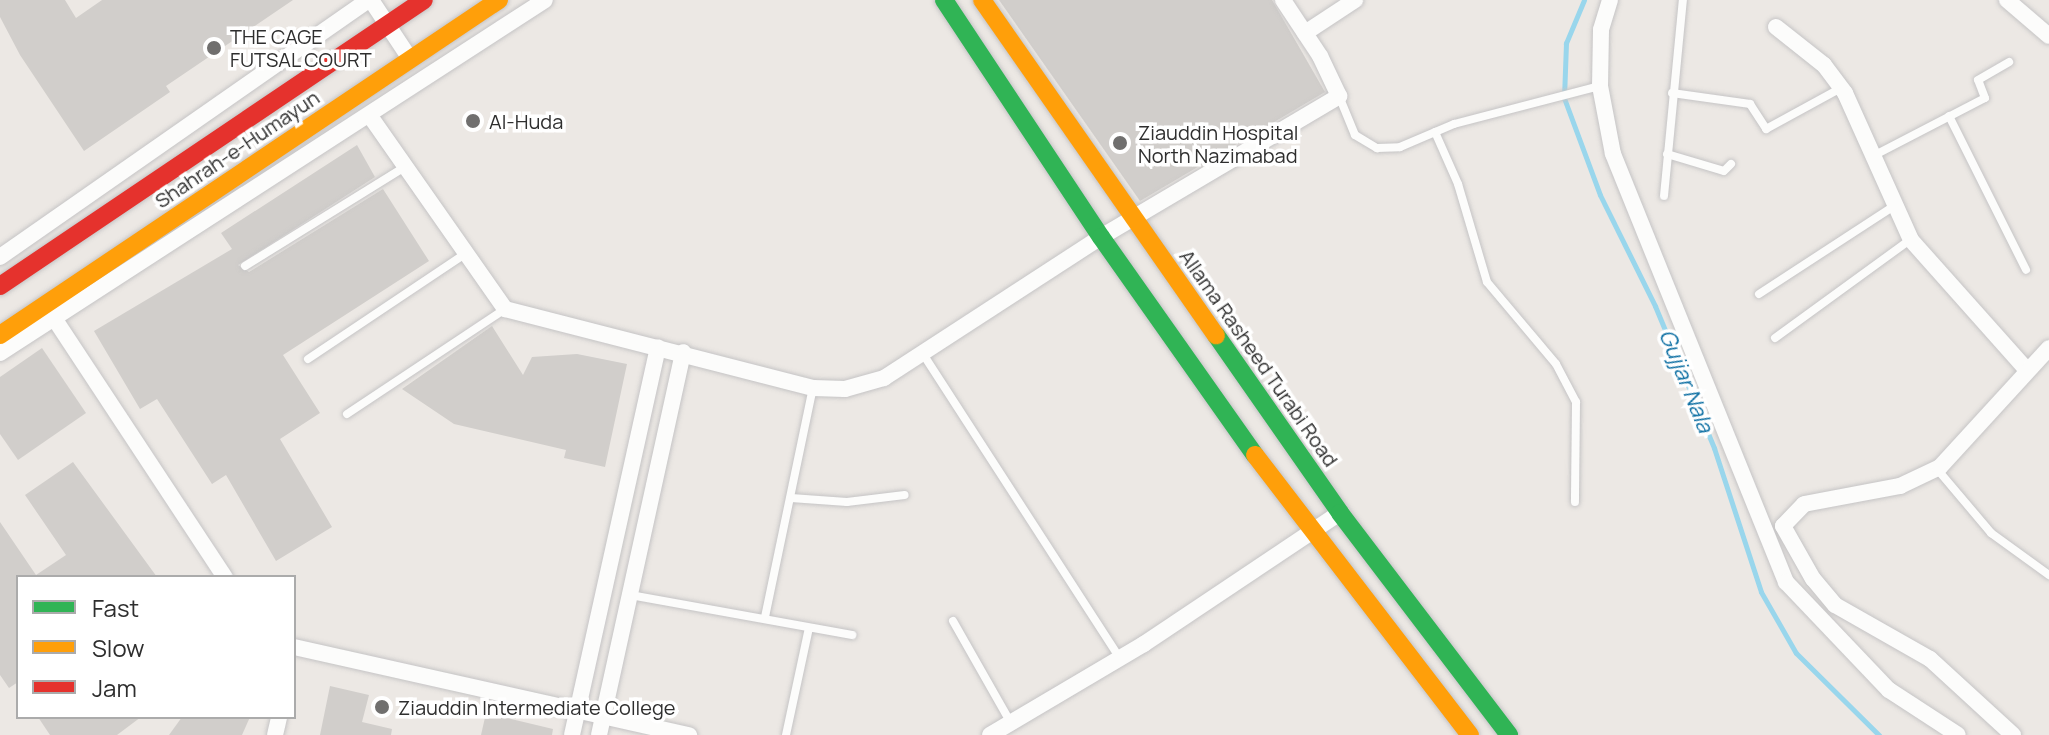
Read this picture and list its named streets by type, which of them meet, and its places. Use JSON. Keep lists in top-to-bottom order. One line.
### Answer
{"streets":{"main road":["Shahrah-e-Humayun","Allama Rasheed Turabi Road"]},"water":["Gujjar Nala"],"places":["THE CAGE FUTSAL COURT","Al-Huda","Ziauddin Hospital North Nazimabad","Ziauddin Intermediate College"],"legend":["Fast","Slow","Jam"]}
